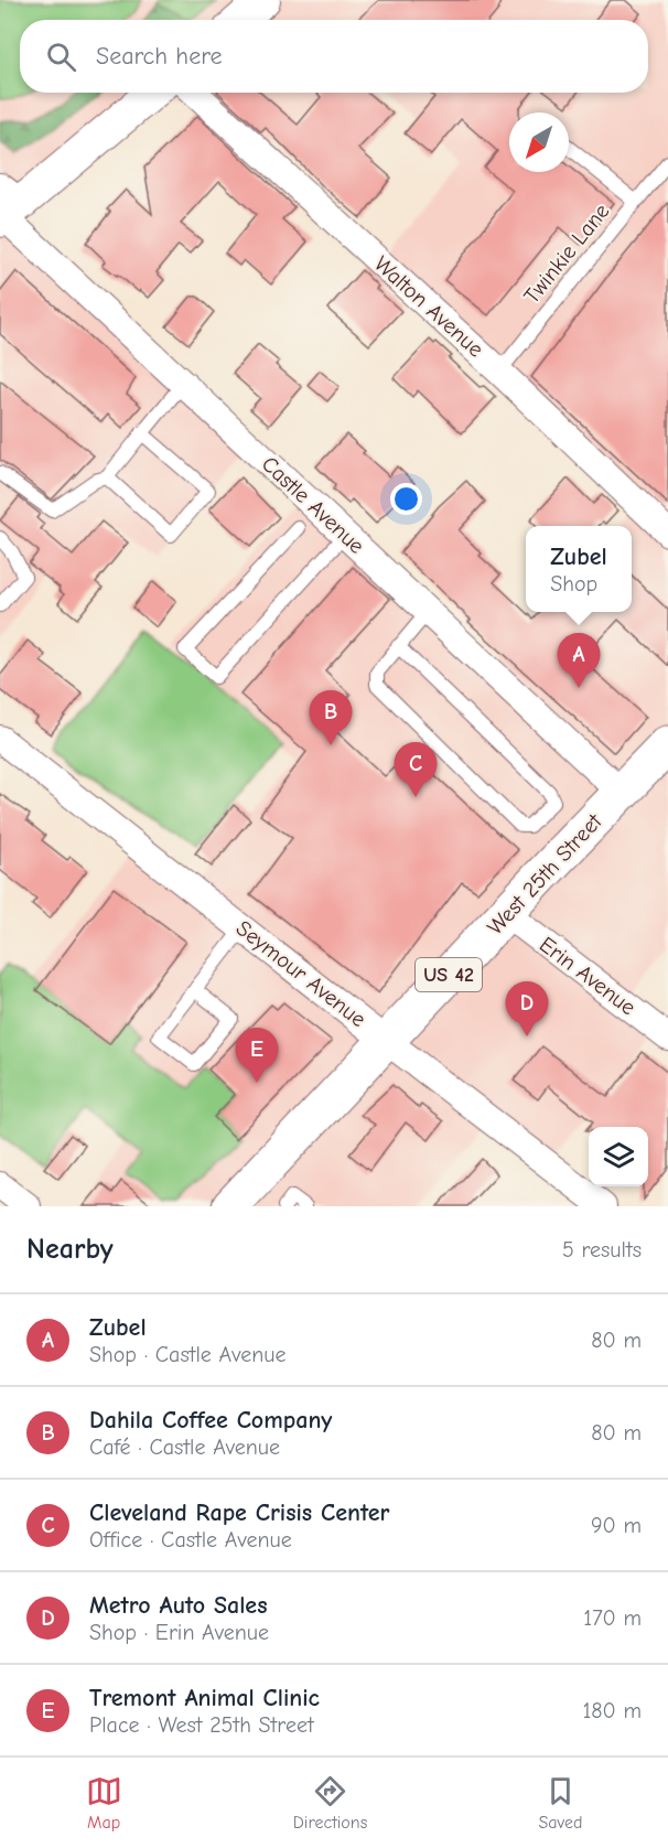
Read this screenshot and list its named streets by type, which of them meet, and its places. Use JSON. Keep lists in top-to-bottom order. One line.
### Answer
{"streets":{"main road":["West 25th Street","US 42"],"street":["Walton Avenue","Castle Avenue","Seymour Avenue","Erin Avenue"],"lane":["Twinkie Lane"]},"crossings":[["Twinkie Lane","Walton Avenue"],["Castle Avenue","West 25th Street"],["West 25th Street","Seymour Avenue"],["West 25th Street","Erin Avenue"]],"north":"bottom left","page":{"search":"Search here","popup":["Zubel","Shop"],"pins":["A","B","C","D","E"],"heading":["Nearby","5 results"],"list":[{"mark":"A","name":"Zubel","note":"Shop · Castle Avenue","value":"80 m"},{"mark":"B","name":"Dahila Coffee Company","note":"Café · Castle Avenue","value":"80 m"},{"mark":"C","name":"Cleveland Rape Crisis Center","note":"Office · Castle Avenue","value":"90 m"},{"mark":"D","name":"Metro Auto Sales","note":"Shop · Erin Avenue","value":"170 m"},{"mark":"E","name":"Tremont Animal Clinic","note":"Place · West 25th Street","value":"180 m"}],"nav":["Map","Directions","Saved"]}}
